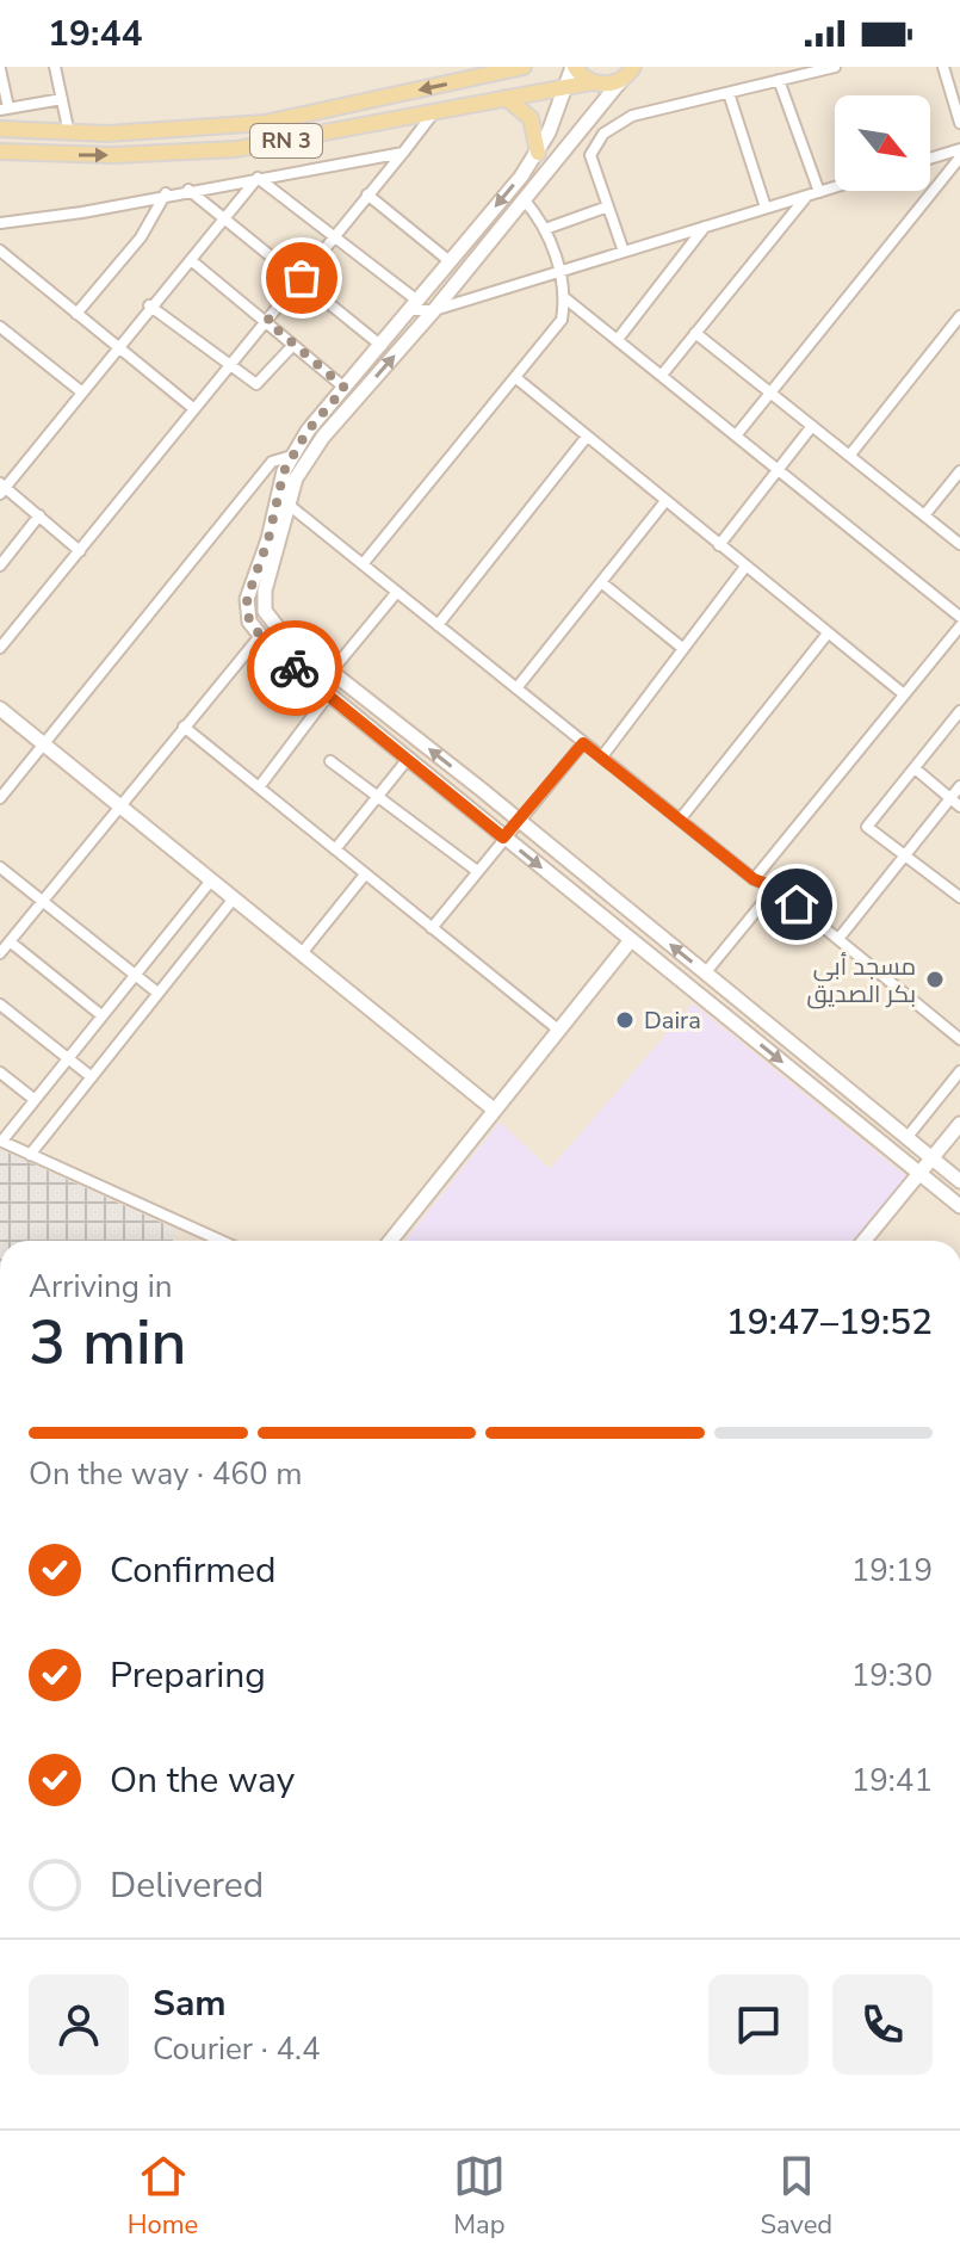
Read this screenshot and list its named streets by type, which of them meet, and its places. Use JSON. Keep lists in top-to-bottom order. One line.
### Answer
{"streets":{"main road":["RN 3"]},"places":["مسجد أبي بكر الصديق","Daira"],"north":"bottom right","page":{"status":"19:44","heading":["3 min","Arriving in","19:47–19:52"],"panel":["Sam","Courier · 4.4"],"bar":"On the way · 460 m","list":[["Confirmed","19:19"],["Preparing","19:30"],["On the way","19:41"],"Delivered"],"tabs":["Home","Map","Saved"]}}
